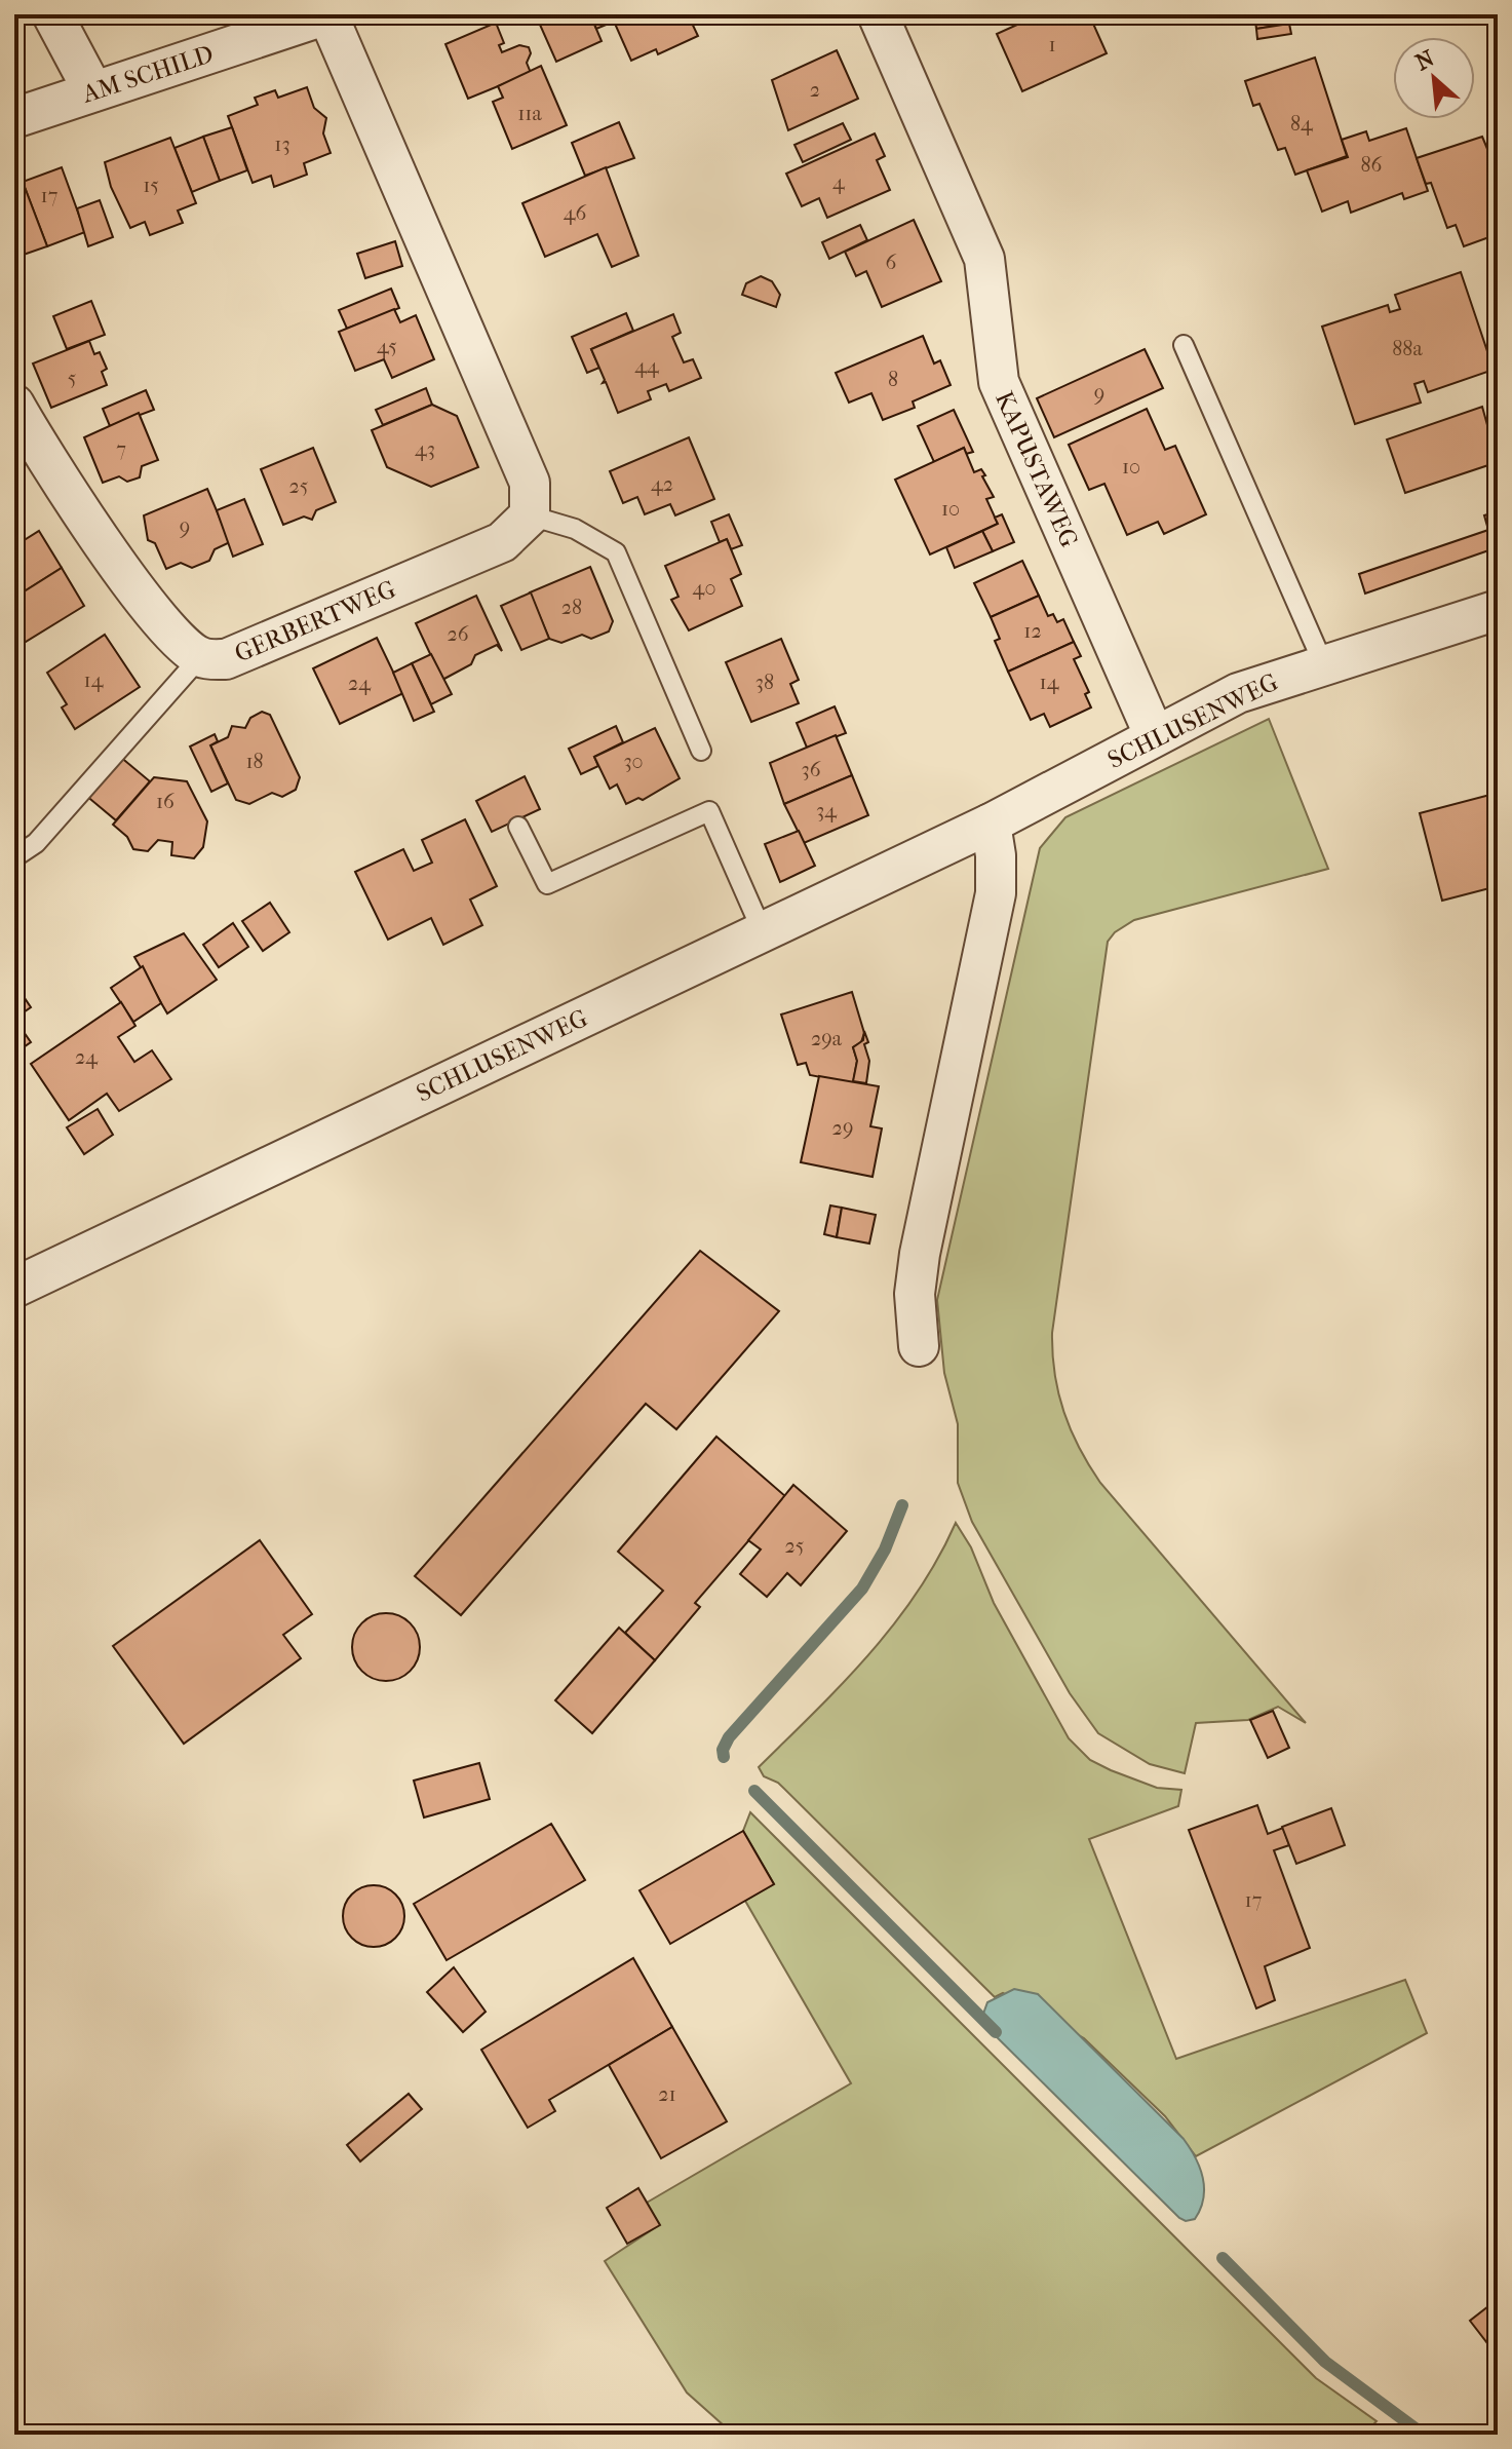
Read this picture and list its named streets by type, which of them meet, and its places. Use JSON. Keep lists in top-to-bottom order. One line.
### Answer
{"streets":{"street":["AM SCHILD","KAPUSTAWEG","GERBERTWEG","SCHLUSENWEG"]},"crossings":[["KAPUSTAWEG","SCHLUSENWEG"]],"house_numbers":["1","2","11a","84","13","86","4","15","17","46","6","45","88a","44","5","8","9","7","43","10","42","25","10","9","40","28","12","26","14","38","14","24","18","30","36","16","34","29a","24","29","25","17","21"],"north":"top left"}
